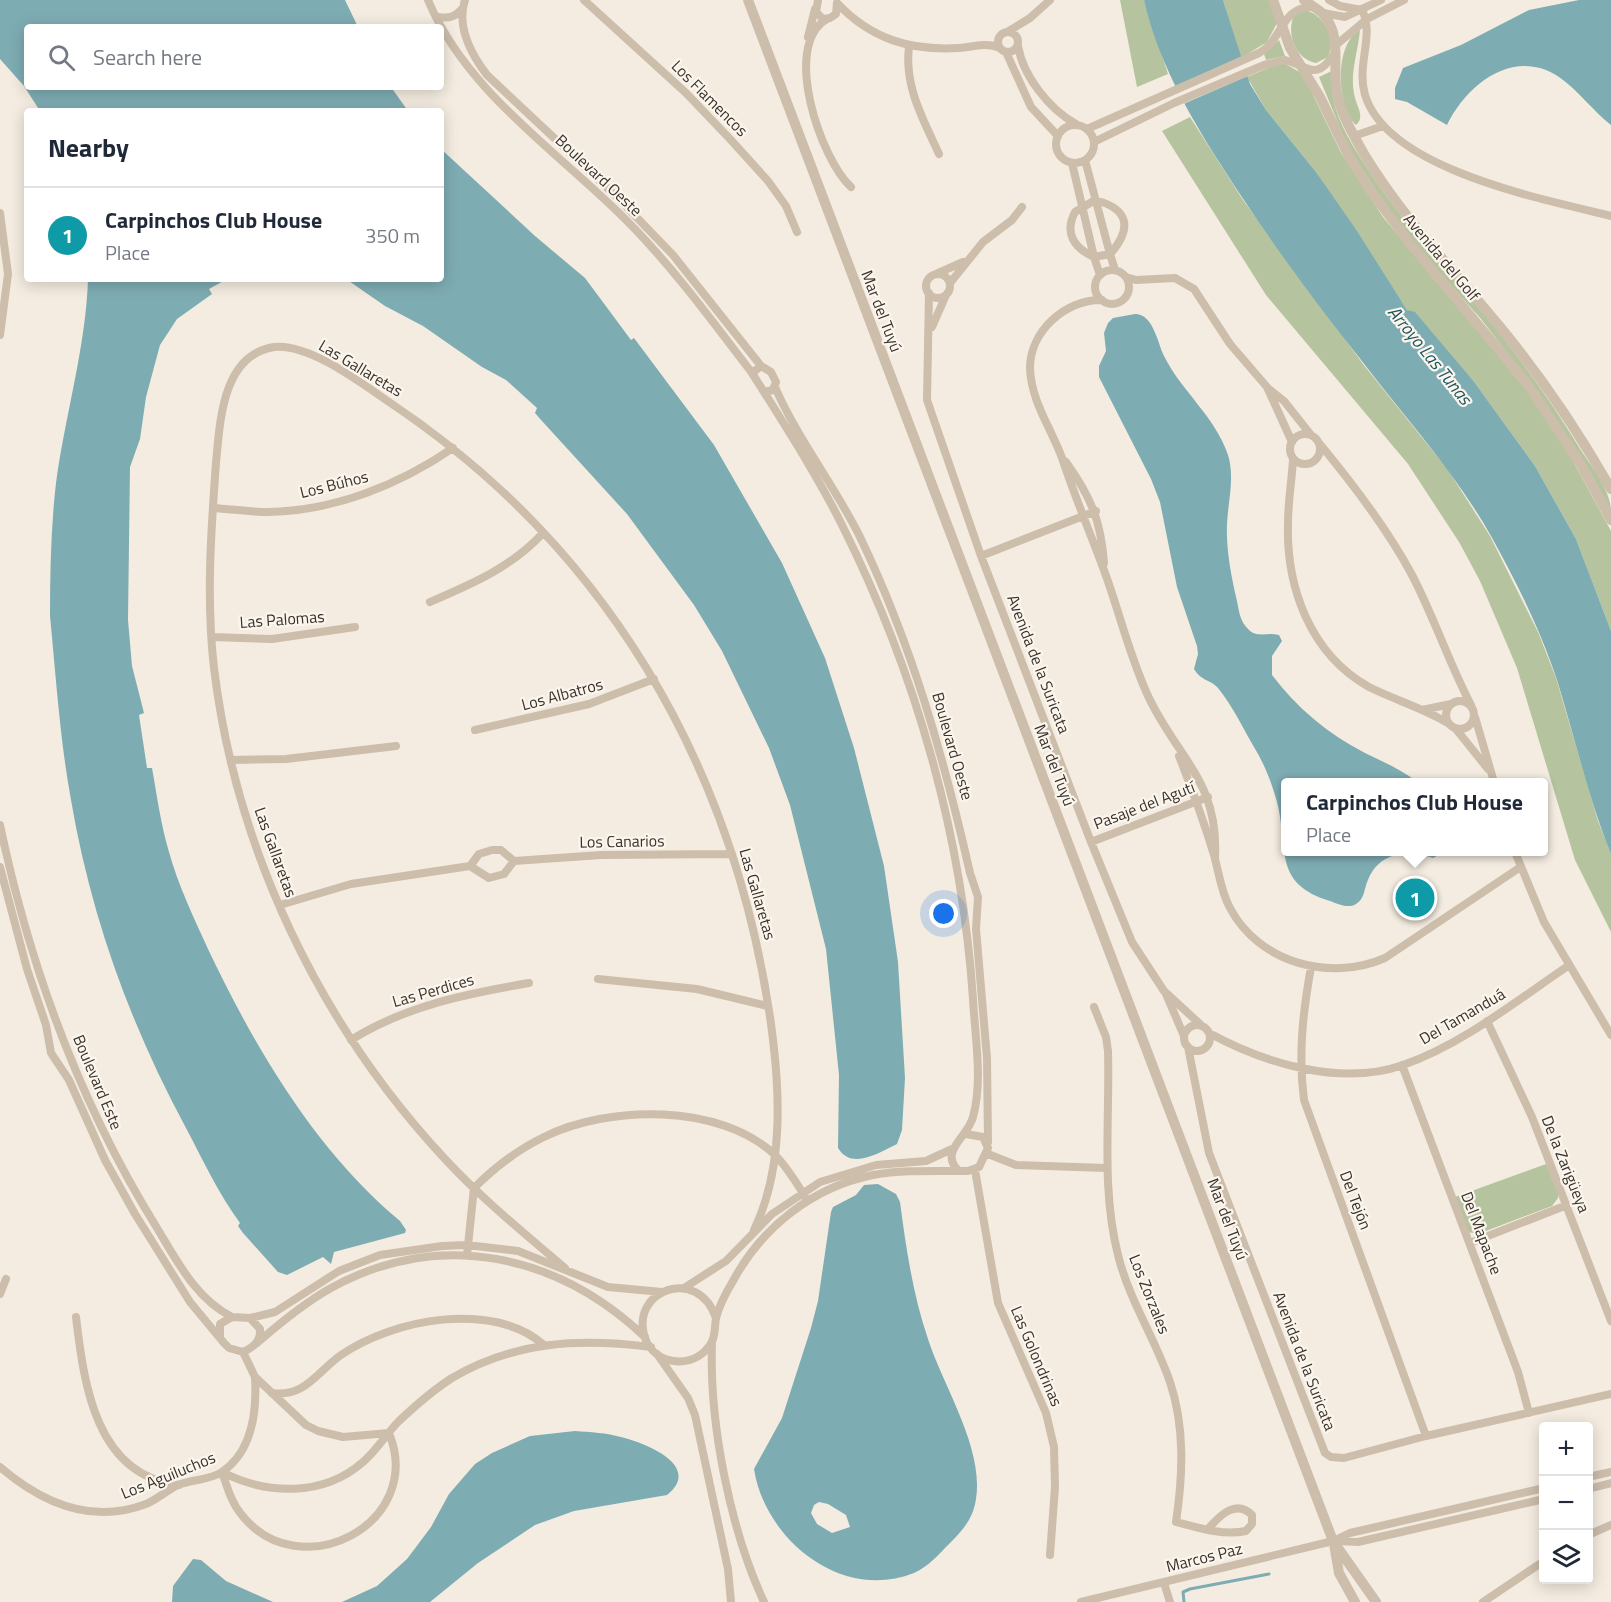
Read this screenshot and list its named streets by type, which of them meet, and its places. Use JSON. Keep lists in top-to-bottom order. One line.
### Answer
{"streets":{"street":["Los Flamencos","Boulevard Oeste","Avenida del Golf","Mar del Tuyú","Las Gallaretas","Los Búhos","Las Palomas","Avenida de la Suricata","Los Albatros","Pasaje del Agutí","Los Canarios","Las Perdices","Del Tamanduá","Boulevard Este","De la Zarigüeya","Del Tejón","Del Mapache","Los Zorzales","Las Golondrinas","Los Aguiluchos","Marcos Paz"]},"crossings":[["Boulevard Oeste","Las Golondrinas"],["Mar del Tuyú","Marcos Paz"],["Las Gallaretas","Los Búhos"],["Las Gallaretas","Las Palomas"],["Las Gallaretas","Los Albatros"],["Las Gallaretas","Los Canarios"],["Las Gallaretas","Las Perdices"],["Avenida de la Suricata","Pasaje del Agutí"],["Avenida de la Suricata","Del Tamanduá"],["Avenida de la Suricata","Del Tejón"],["Avenida de la Suricata","Del Mapache"],["Del Tamanduá","De la Zarigüeya"],["Del Tamanduá","Del Tejón"],["Del Tamanduá","Del Mapache"]],"water":["Arroyo Las Tunas"],"page":{"search":"Search here","heading":"Nearby","list":[{"mark":"1","name":"Carpinchos Club House","note":"Place","value":"350 m"}],"popup":["Carpinchos Club House","Place"],"pins":"1","map_buttons":["+","−"]}}
